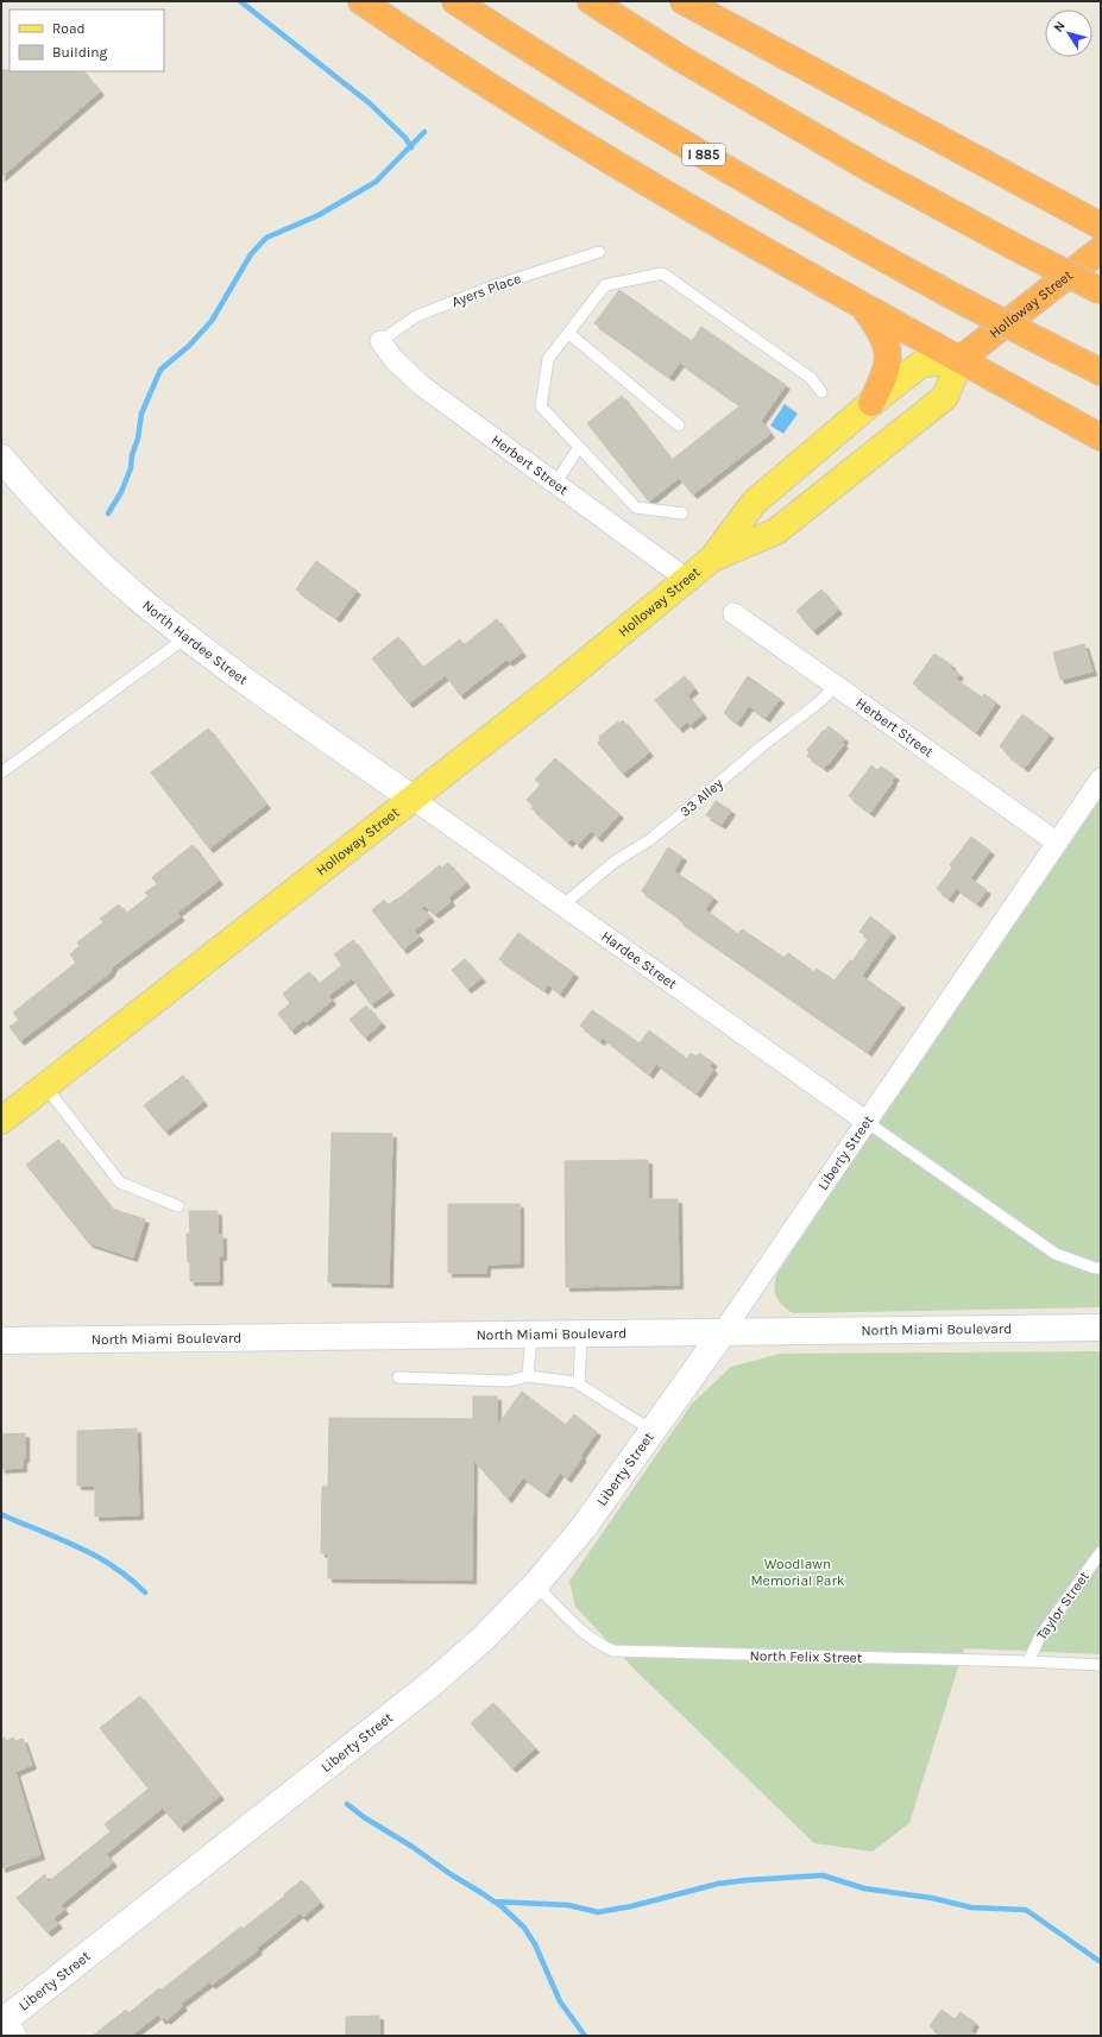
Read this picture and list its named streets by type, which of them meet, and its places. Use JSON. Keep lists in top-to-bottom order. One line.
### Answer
{"streets":{"highway":["I 885","Holloway Street"],"street":["Herbert Street","North Hardee Street","Hardee Street","Liberty Street","North Miami Boulevard"],"lane":["Ayers Place","33 Alley","Taylor Street","North Felix Street"]},"crossings":[["Ayers Place","Herbert Street"],["Holloway Street","Herbert Street"],["Holloway Street","North Hardee Street"],["Holloway Street","Hardee Street"],["Herbert Street","33 Alley"],["Herbert Street","Liberty Street"],["North Hardee Street","Hardee Street"],["33 Alley","Hardee Street"],["Hardee Street","Liberty Street"],["Liberty Street","North Miami Boulevard"],["Liberty Street","North Felix Street"],["Taylor Street","North Felix Street"]],"parks":["Woodlawn Memorial Park"],"legend":["Road","Building"],"north":"top left"}
